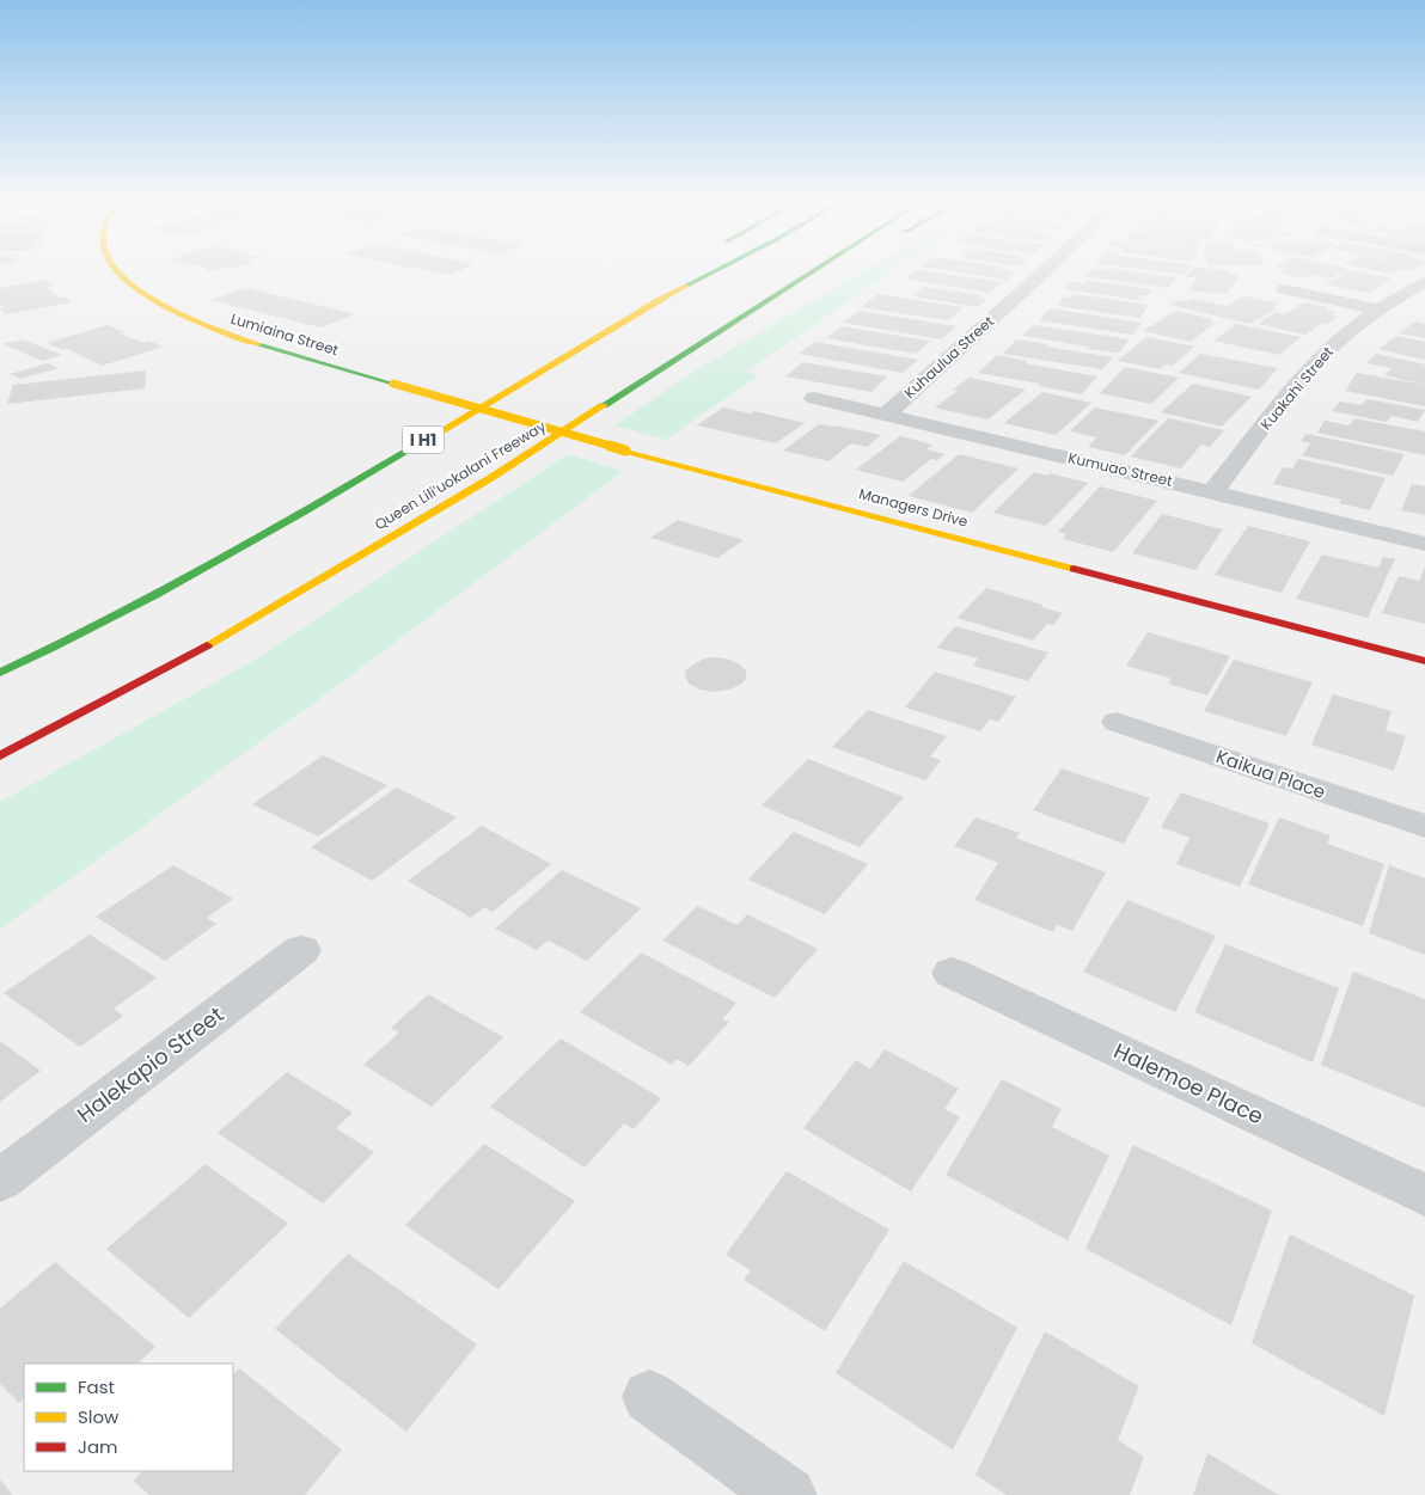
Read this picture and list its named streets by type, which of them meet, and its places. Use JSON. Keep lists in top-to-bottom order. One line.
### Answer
{"streets":{"main road":["Lumiaina Street","I H1","Queen Liliʻuokalani Freeway","Managers Drive"],"street":["Kuhaulua Street","Kuakahi Street","Kumuao Street","Kaikua Place","Halekapio Street","Halemoe Place"]},"crossings":[["Lumiaina Street","Managers Drive"],["Kuhaulua Street","Kumuao Street"],["Kuakahi Street","Kumuao Street"]],"legend":["Fast","Slow","Jam"]}
